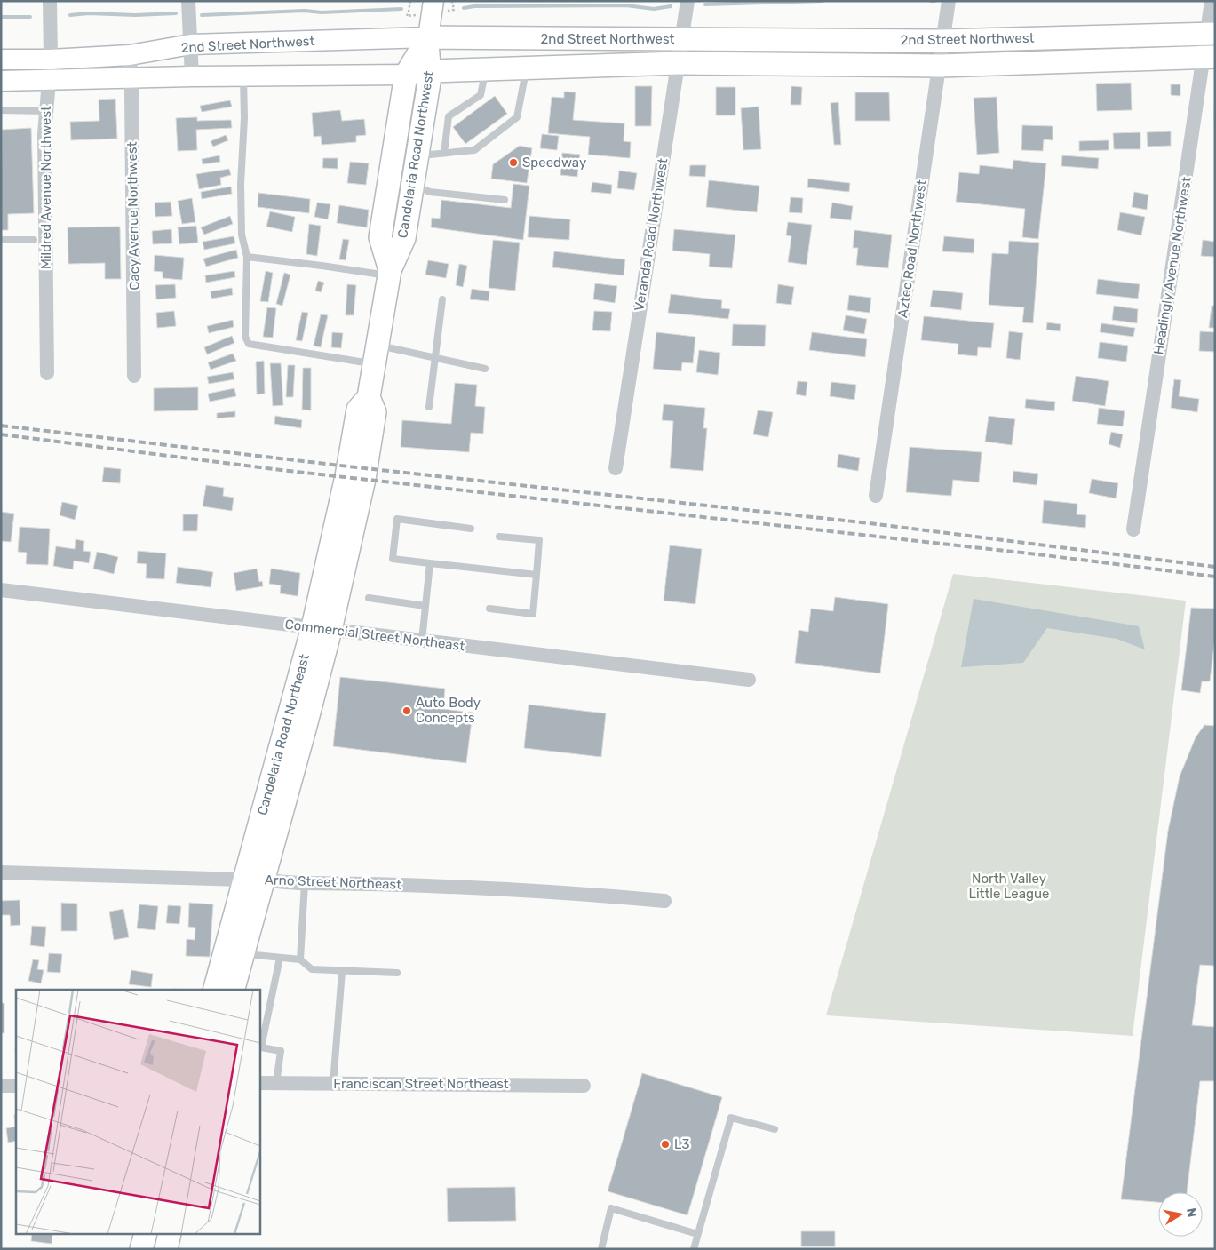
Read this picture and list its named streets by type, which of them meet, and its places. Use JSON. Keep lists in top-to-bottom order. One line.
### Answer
{"streets":{"main road":["2nd Street Northwest","Candelaria Road Northwest","Candelaria Road Northeast"],"street":["Mildred Avenue Northwest","Cacy Avenue Northwest","Veranda Road Northwest","Aztec Road Northwest","Headingly Avenue Northwest","Commercial Street Northeast","Arno Street Northeast","Franciscan Street Northeast"]},"crossings":[["2nd Street Northwest","Candelaria Road Northwest"],["2nd Street Northwest","Mildred Avenue Northwest"],["2nd Street Northwest","Cacy Avenue Northwest"],["2nd Street Northwest","Veranda Road Northwest"],["2nd Street Northwest","Aztec Road Northwest"],["2nd Street Northwest","Headingly Avenue Northwest"],["Candelaria Road Northwest","Candelaria Road Northeast"],["Commercial Street Northeast","Candelaria Road Northeast"],["Candelaria Road Northeast","Arno Street Northeast"]],"parks":["North Valley Little League"],"places":["Speedway","Auto Body Concepts","L3"],"north":"right"}
